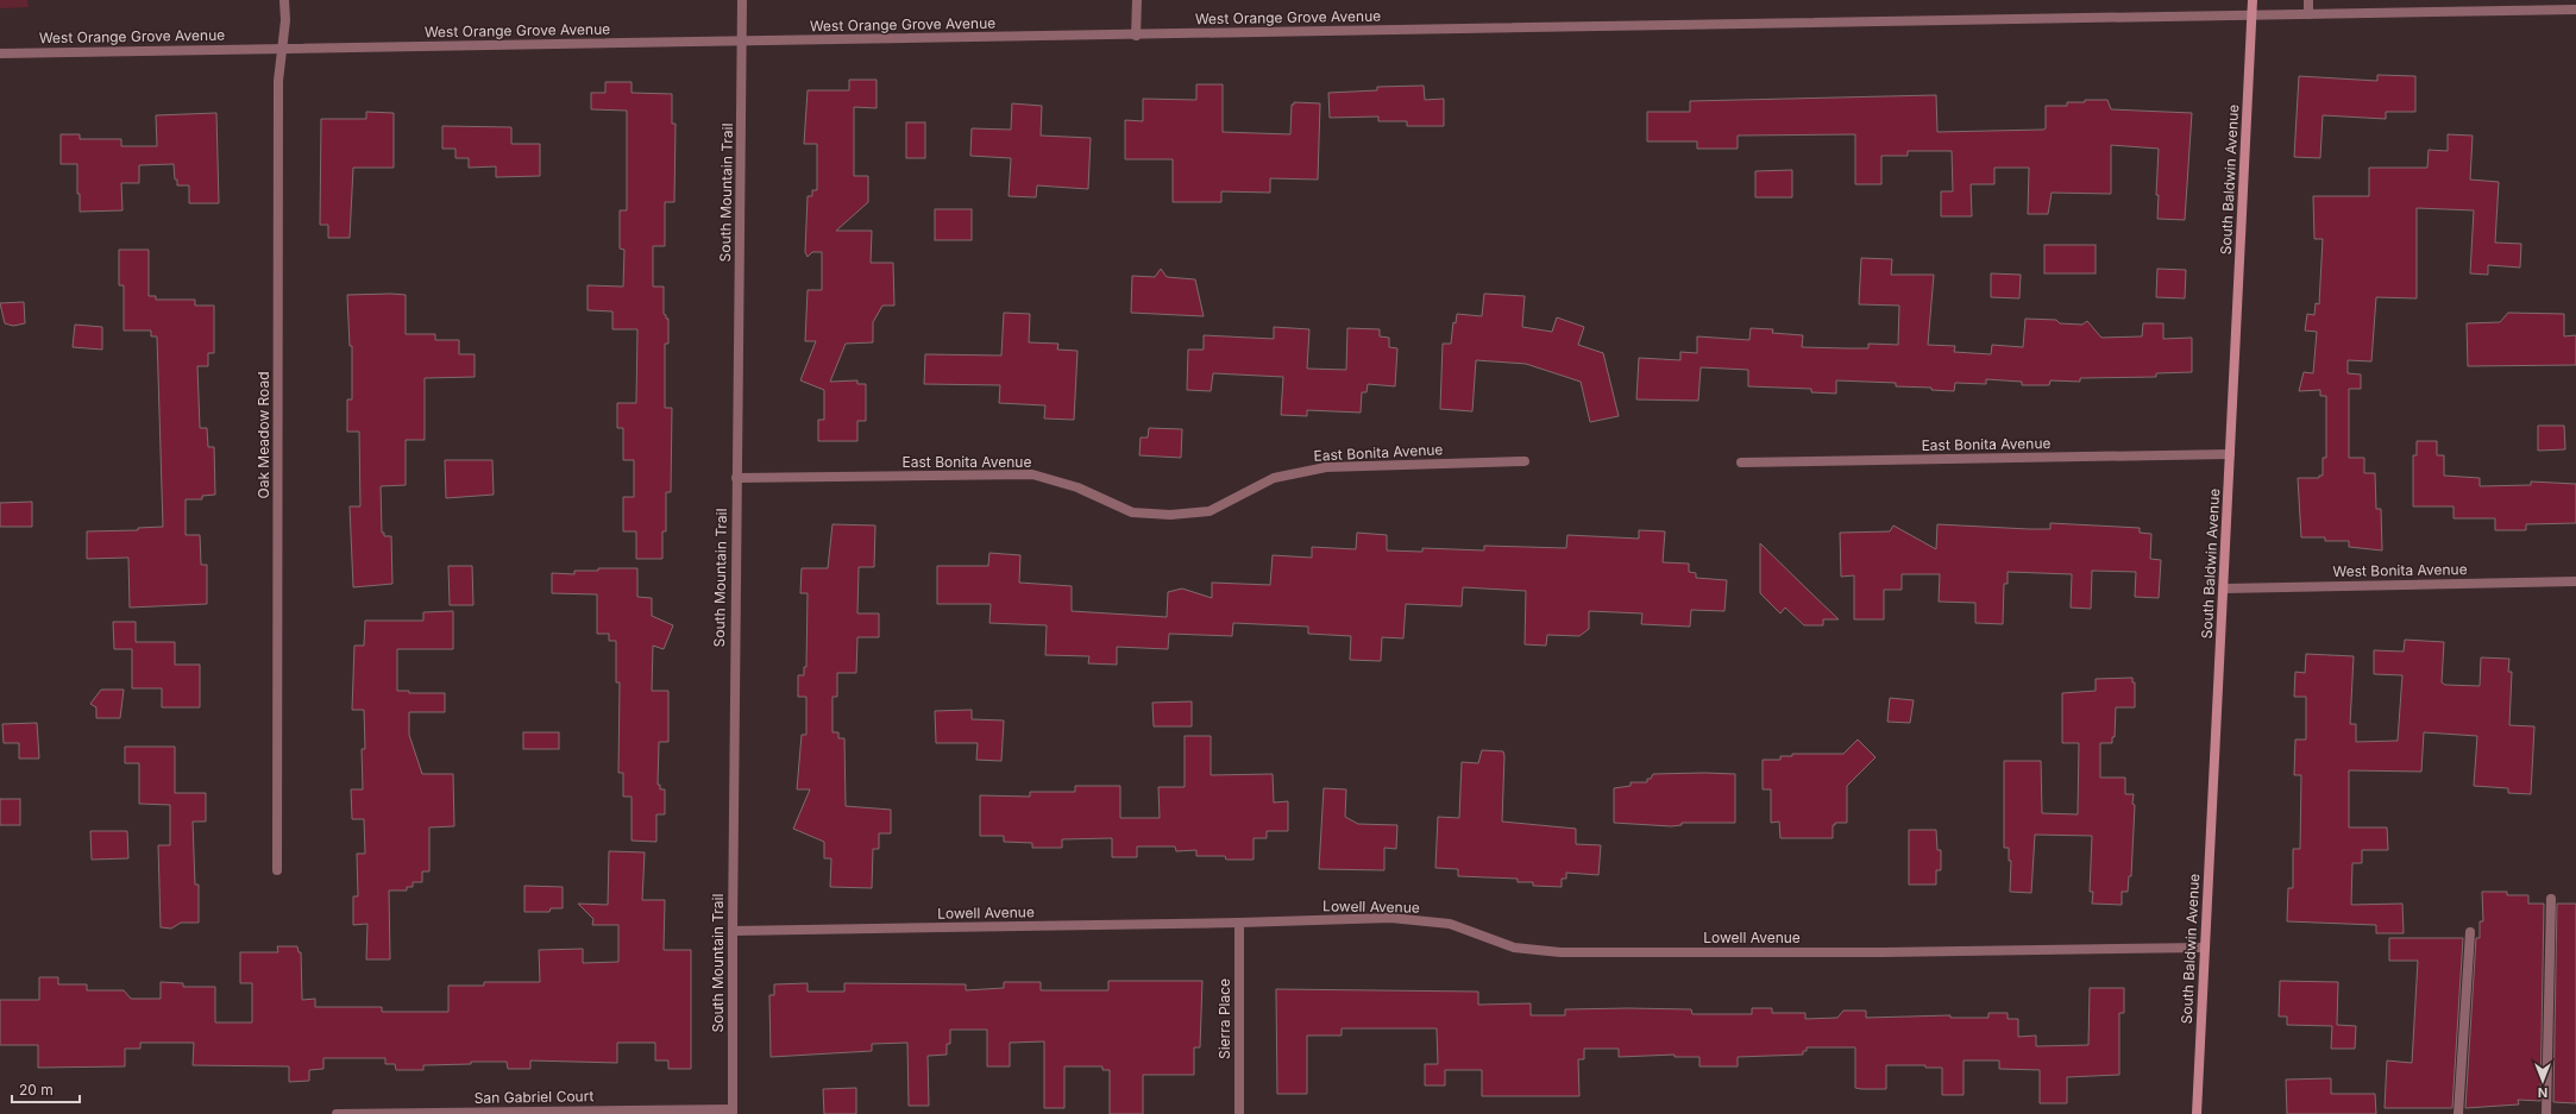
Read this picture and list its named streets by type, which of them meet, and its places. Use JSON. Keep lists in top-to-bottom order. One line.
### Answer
{"streets":{"street":["West Orange Grove Avenue","South Baldwin Avenue","South Mountain Trail","Oak Meadow Road","East Bonita Avenue","West Bonita Avenue","Lowell Avenue","Sierra Place","San Gabriel Court"]},"crossings":[["West Orange Grove Avenue","South Baldwin Avenue"],["West Orange Grove Avenue","South Mountain Trail"],["West Orange Grove Avenue","Oak Meadow Road"],["South Baldwin Avenue","East Bonita Avenue"],["South Baldwin Avenue","West Bonita Avenue"],["South Baldwin Avenue","Lowell Avenue"],["South Mountain Trail","East Bonita Avenue"],["South Mountain Trail","Lowell Avenue"],["South Mountain Trail","San Gabriel Court"],["Lowell Avenue","Sierra Place"]],"scale_bar":"20 m","north":"bottom"}
